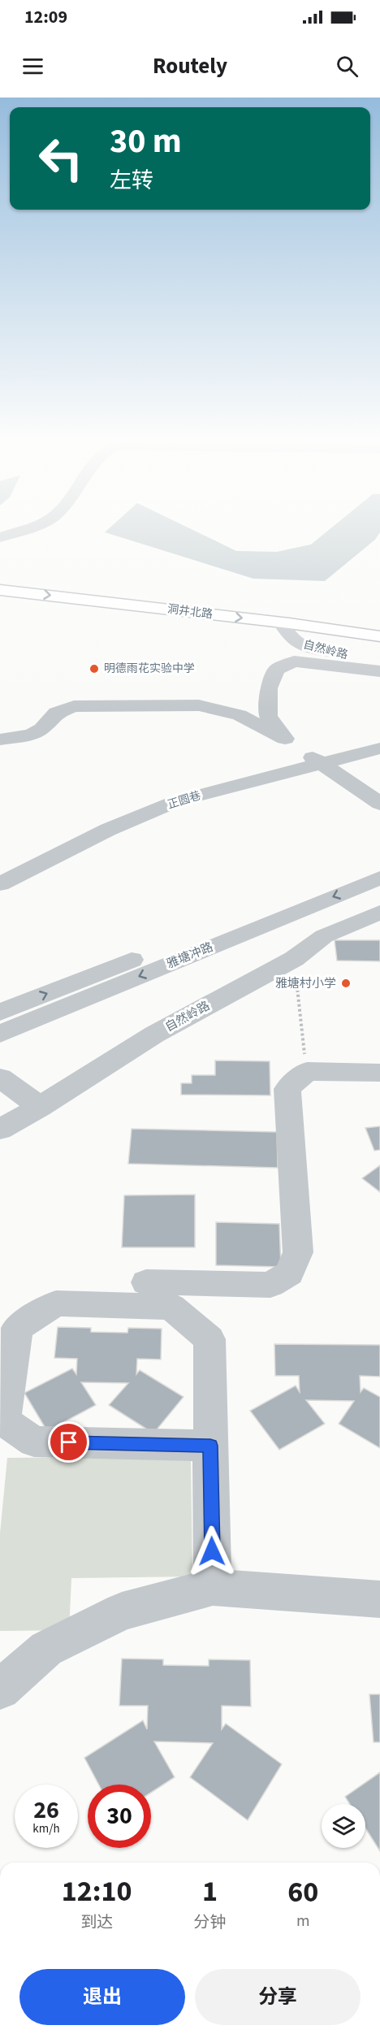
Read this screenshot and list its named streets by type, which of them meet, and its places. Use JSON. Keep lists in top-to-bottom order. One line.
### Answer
{"streets":{"main road":["洞井北路"],"street":["自然岭路","正圆巷","雅塘冲路"]},"crossings":[["洞井北路","自然岭路"]],"places":["明德雨花实验中学","雅塘村小学"],"page":{"status":"12:09","header":"Routely","turn":["30 m","左转"],"speed":"26 km/h","limit":"30","eta":["12:10","到达","1","分钟","60","m"],"buttons":["退出","分享"]}}
